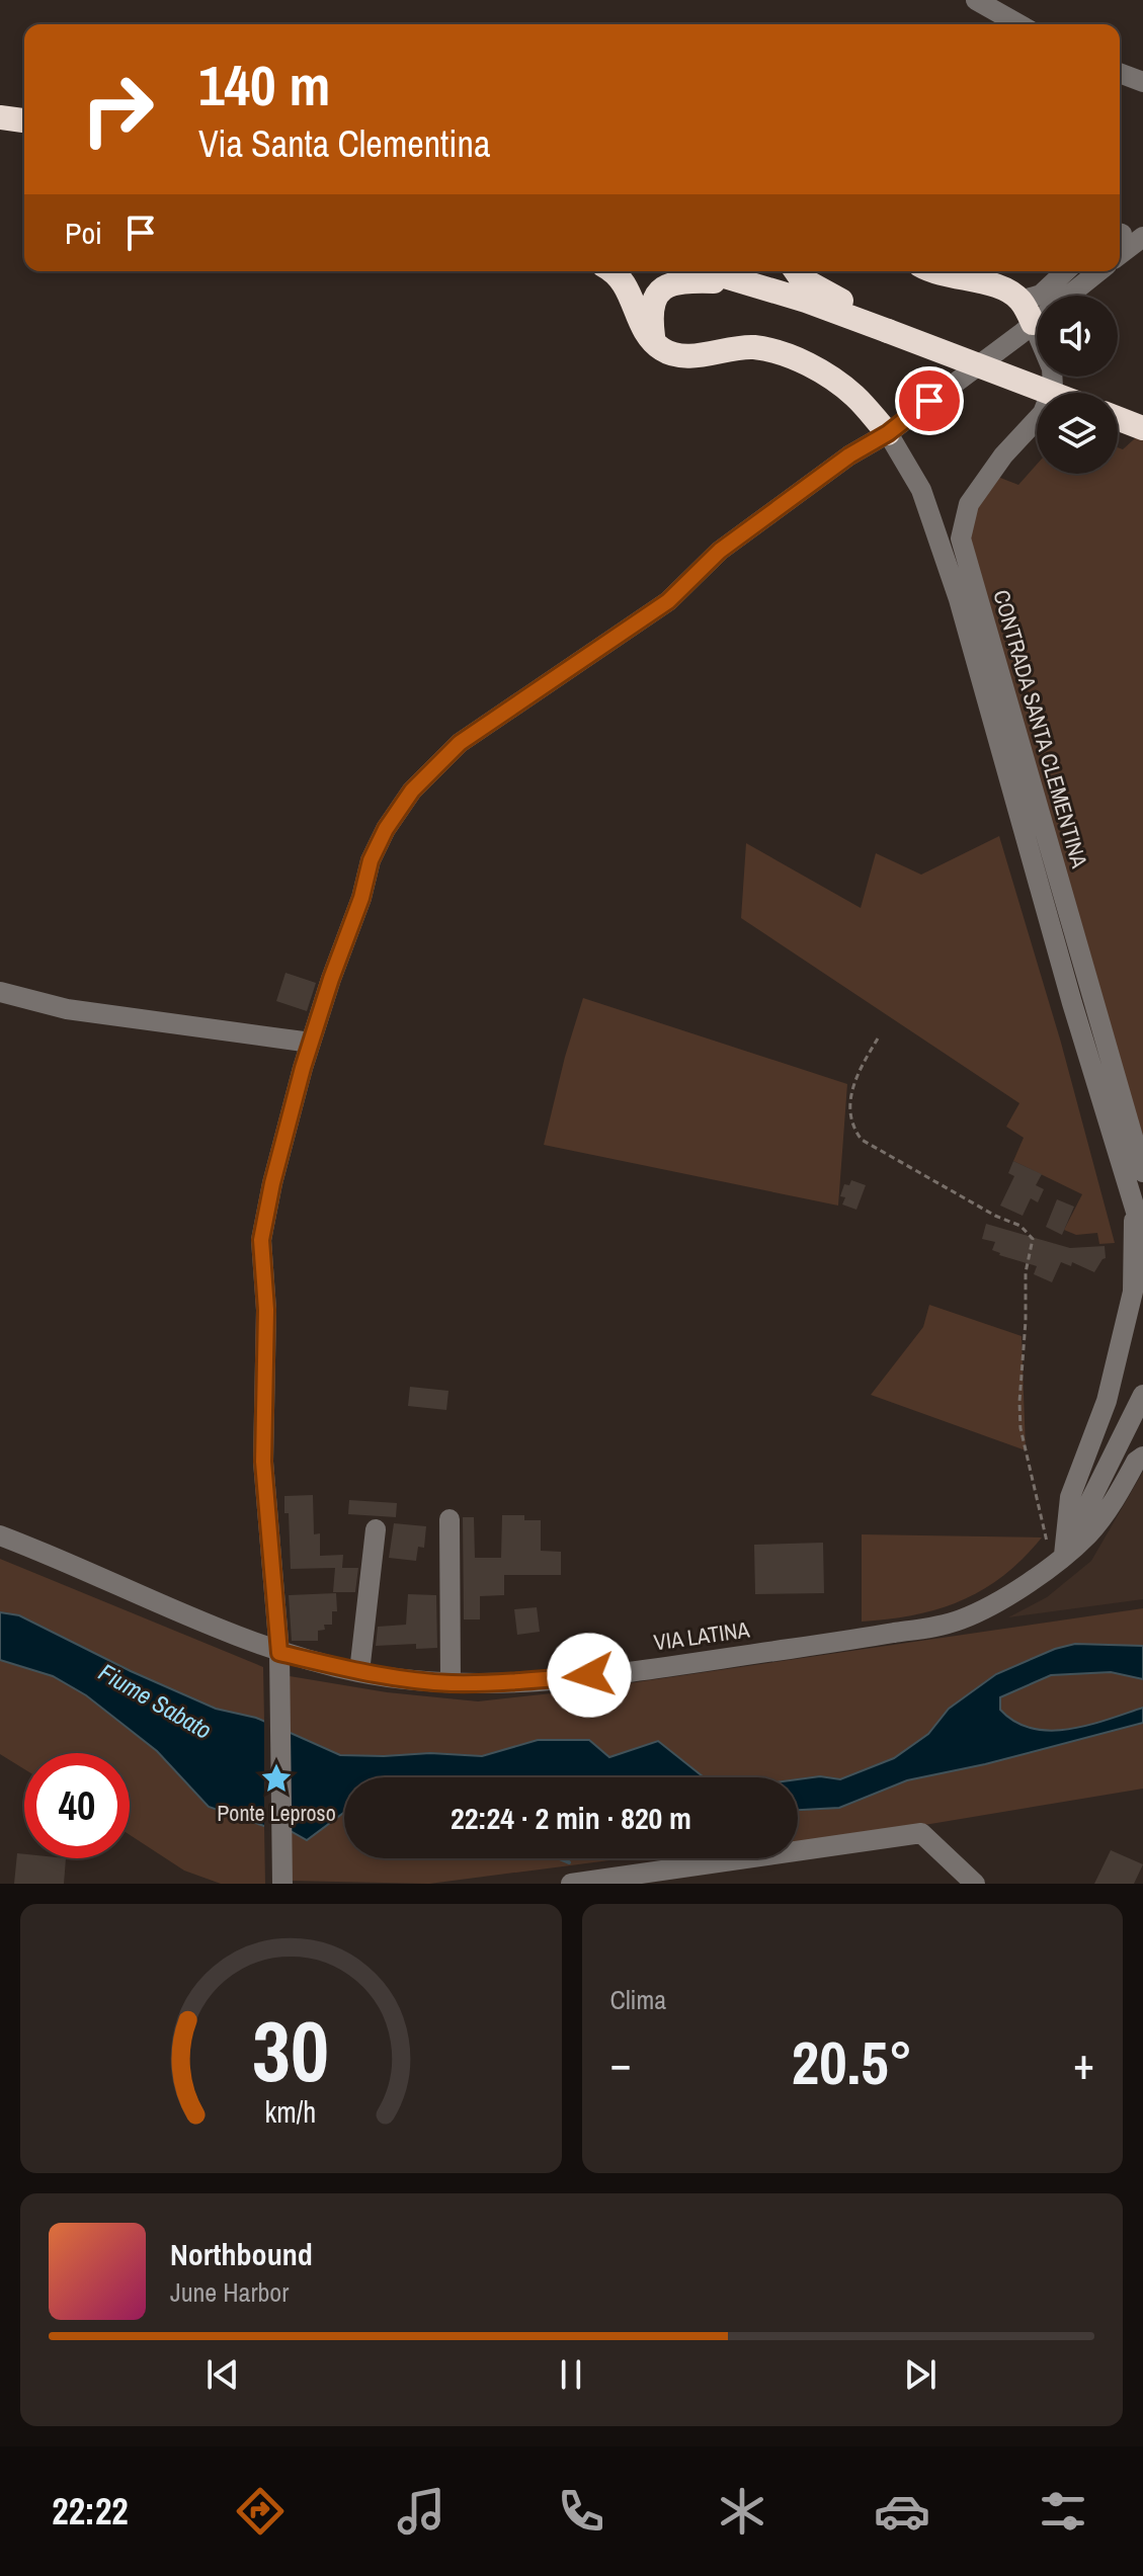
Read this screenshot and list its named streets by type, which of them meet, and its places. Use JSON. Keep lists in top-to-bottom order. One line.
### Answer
{"streets":{"street":["CONTRADA SANTA CLEMENTINA","VIA LATINA"]},"water":["Fiume Sabato"],"places":{"place":["Ponte Leproso"]},"page":{"turn":["140 m","Via Santa Clementina"],"then":"Poi","limit":"40","trip":"22:24 · 2 min · 820 m","tile":"Clima","heat":["−","20.5°","+"],"song":["Northbound","June Harbor"],"tabs":"22:22","gauge":["30","km/h"]}}
